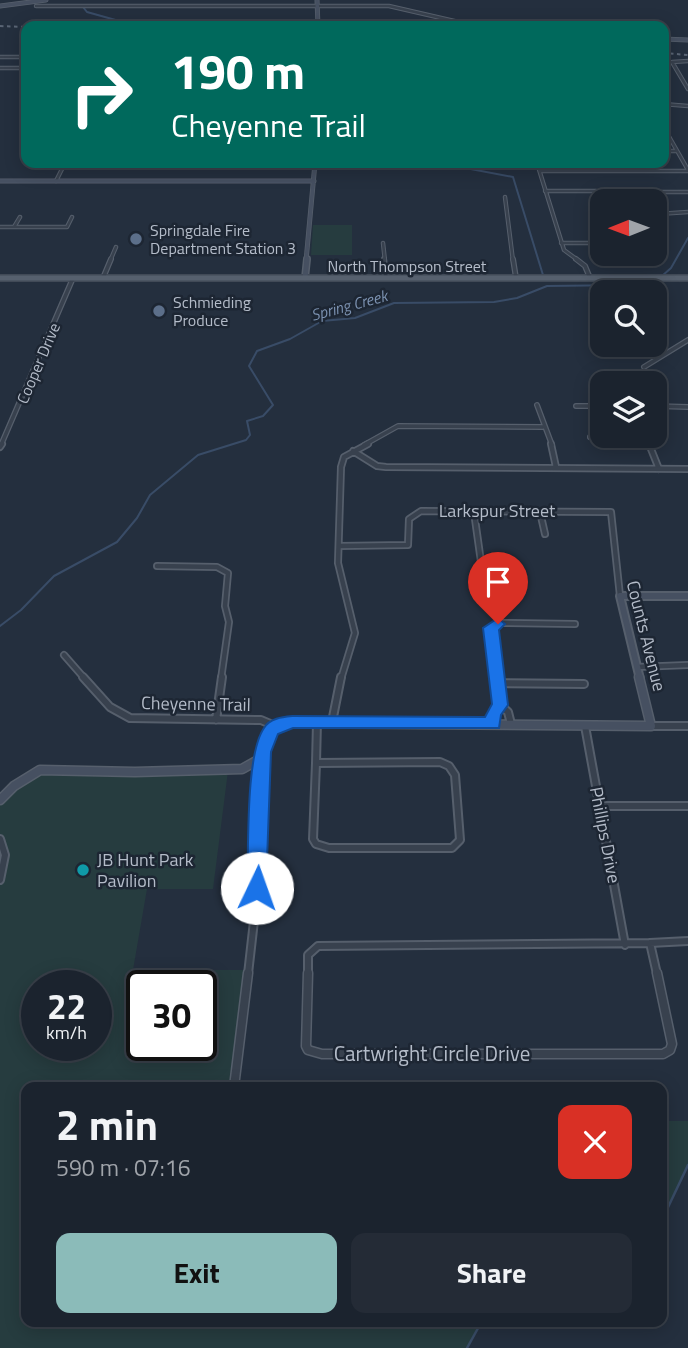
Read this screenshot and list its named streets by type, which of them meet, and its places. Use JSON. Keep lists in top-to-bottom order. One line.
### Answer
{"streets":{"main road":["North Thompson Street"],"street":["Cooper Drive","Larkspur Street","Counts Avenue","Cheyenne Trail","Phillips Drive","Cartwright Circle Drive"]},"crossings":[["North Thompson Street","Cooper Drive"],["Larkspur Street","Counts Avenue"],["Counts Avenue","Cheyenne Trail"],["Cheyenne Trail","Phillips Drive"],["Phillips Drive","Cartwright Circle Drive"]],"water":["Spring Creek"],"places":["Springdale Fire Department Station 3","Schmieding Produce","JB Hunt Park Pavilion"],"north":"left","page":{"turn":["190 m","Cheyenne Trail"],"speed":"22 km/h","limit":"30","heading":["2 min","590 m · 07:16"],"buttons":["Exit","Share"]}}
